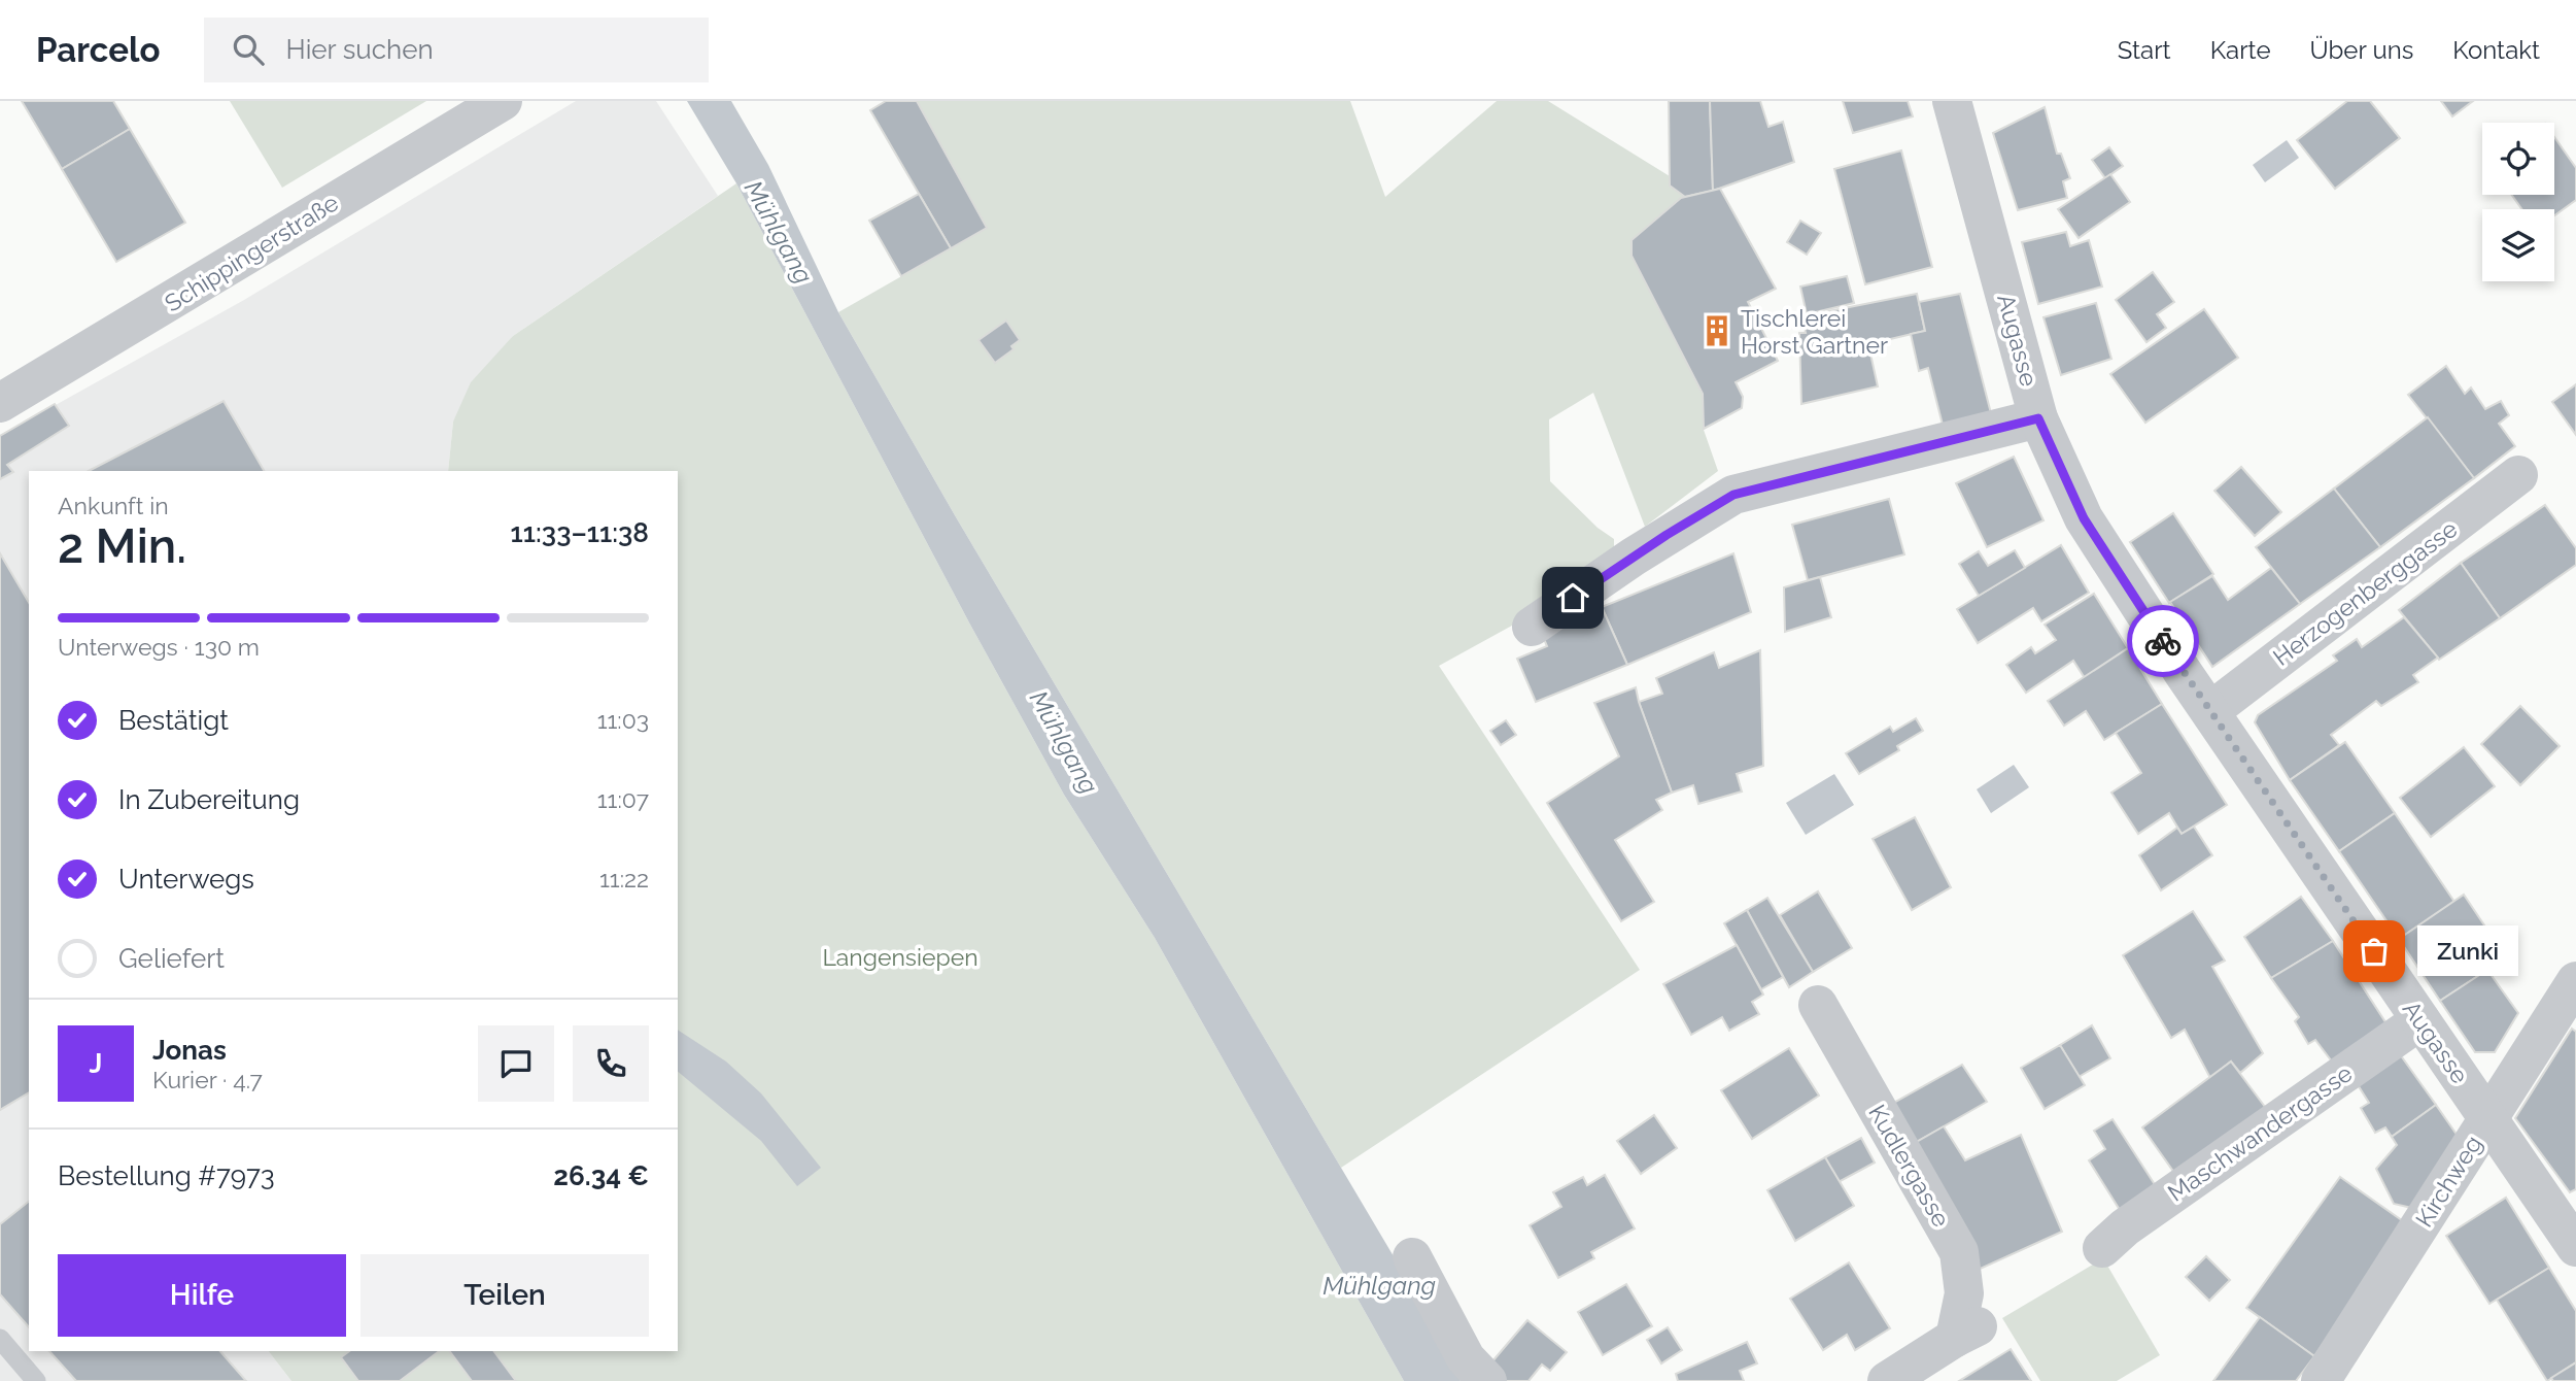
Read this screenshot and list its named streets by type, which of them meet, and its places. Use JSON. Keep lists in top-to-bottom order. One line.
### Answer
{"streets":{"street":["Schippingerstraße","Augasse","Herzogenberggasse","Maschwandergasse","Kudlergasse","Kirchweg"]},"crossings":[["Augasse","Herzogenberggasse"],["Augasse","Maschwandergasse"],["Augasse","Kirchweg"]],"water":["Mühlgang"],"parks":["Langensiepen"],"places":{"building":["Tischlerei Horst Gartner"],"other":["Zunki"]},"page":{"header":"Parcelo","search":"Hier suchen","nav":["Start","Karte","Über uns","Kontakt"],"heading":["2 Min.","Ankunft in","11:33–11:38"],"panel":["Jonas","Kurier · 4.7","Bestellung #7973","26.34 €"],"bar":"Unterwegs · 130 m","list":[["Bestätigt","11:03"],["In Zubereitung","11:07"],["Unterwegs","11:22"],"Geliefert"],"bubble":"Zunki","round":"J","buttons":["Hilfe","Teilen"]}}
